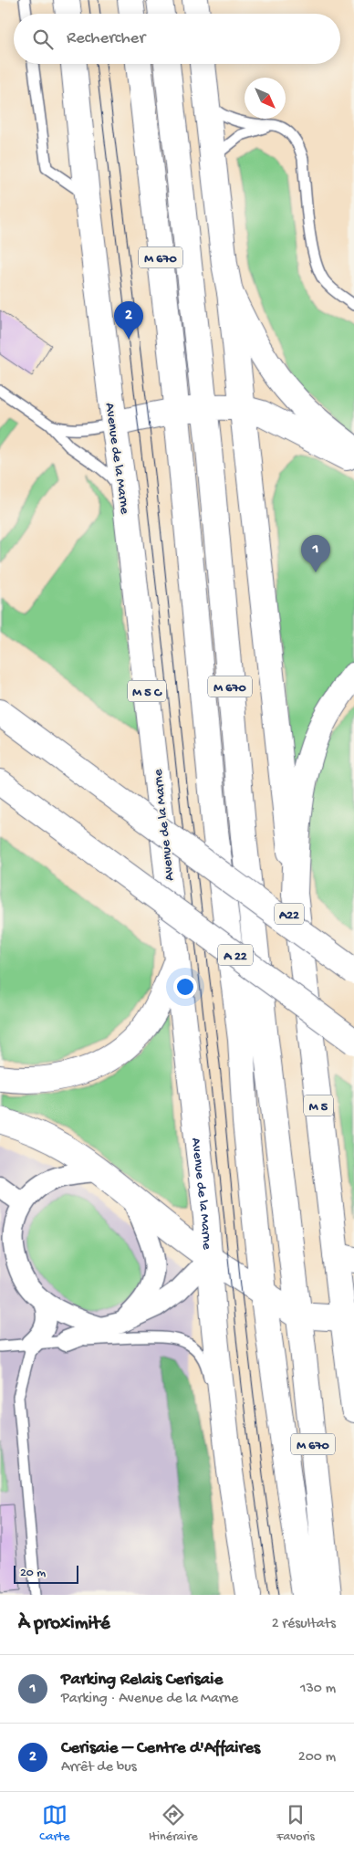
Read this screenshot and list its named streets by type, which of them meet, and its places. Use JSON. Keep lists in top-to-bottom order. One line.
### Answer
{"streets":{"main road":["M 670","Avenue de la Marne","M 5 C","A22","A 22","M 5"]},"scale_bar":"20 m","north":"bottom right","page":{"search":"Rechercher","pins":["2","1"],"scale":"20 m","heading":["À proximité","2 résultats"],"list":[{"mark":"1","name":"Parking Relais Cerisaie","note":"Parking · Avenue de la Marne","value":"130 m"},{"mark":"2","name":"Cerisaie – Centre d'Affaires","note":"Arrêt de bus","value":"200 m"}],"nav":["Carte","Itinéraire","Favoris"]}}
